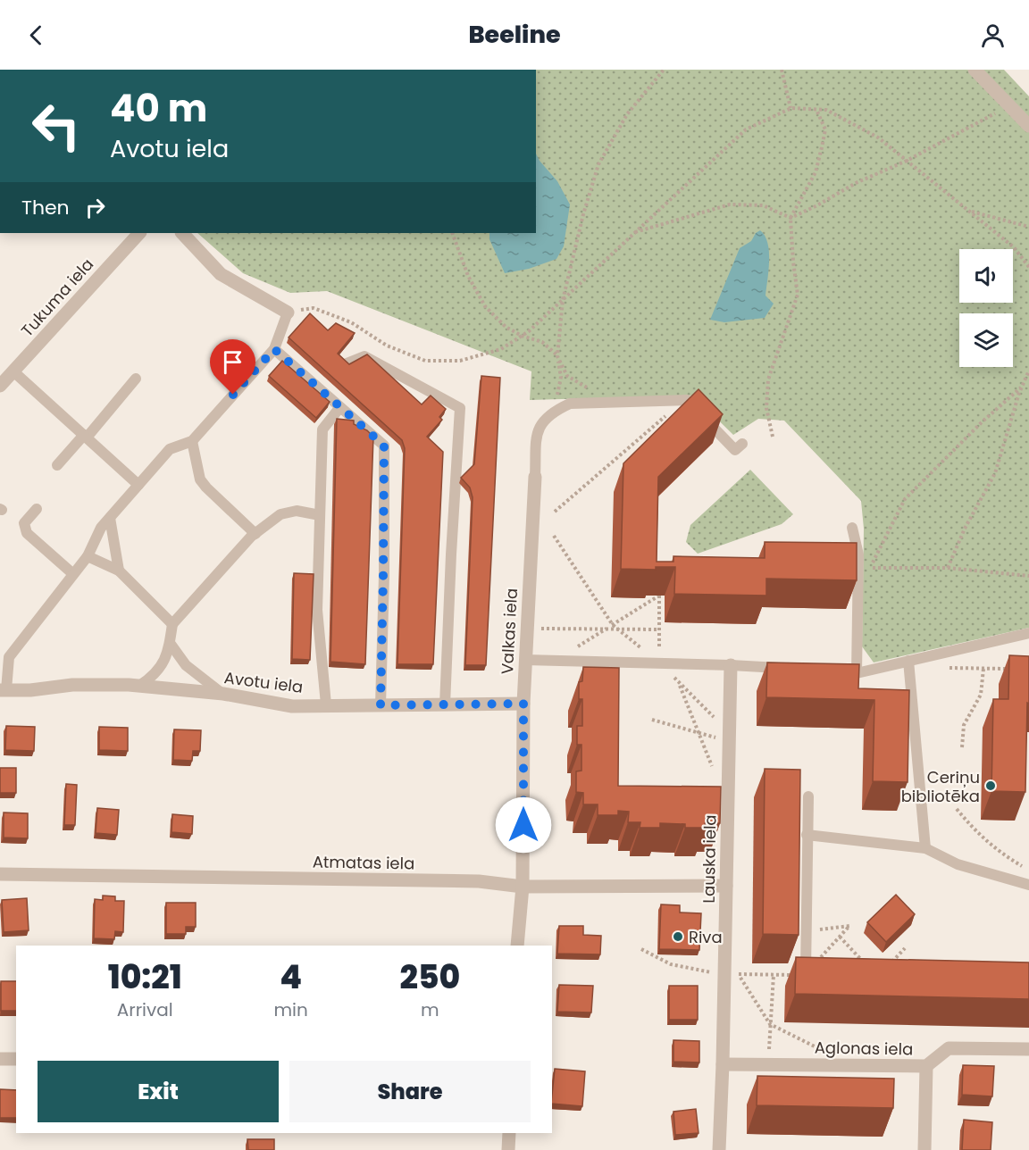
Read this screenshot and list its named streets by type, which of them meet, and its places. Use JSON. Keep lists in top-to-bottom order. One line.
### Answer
{"streets":{"street":["Tukuma iela","Valkas iela","Avotu iela","Lauska iela","Atmatas iela","Aglonas iela"]},"crossings":[["Valkas iela","Avotu iela"],["Valkas iela","Atmatas iela"],["Lauska iela","Atmatas iela"],["Lauska iela","Aglonas iela"]],"places":["Ceriņu bibliotēka","Riva"],"page":{"header":"Beeline","turn":["40 m","Avotu iela"],"then":"Then","eta":["10:21","Arrival","4","min","250","m"],"buttons":["Exit","Share"]}}
